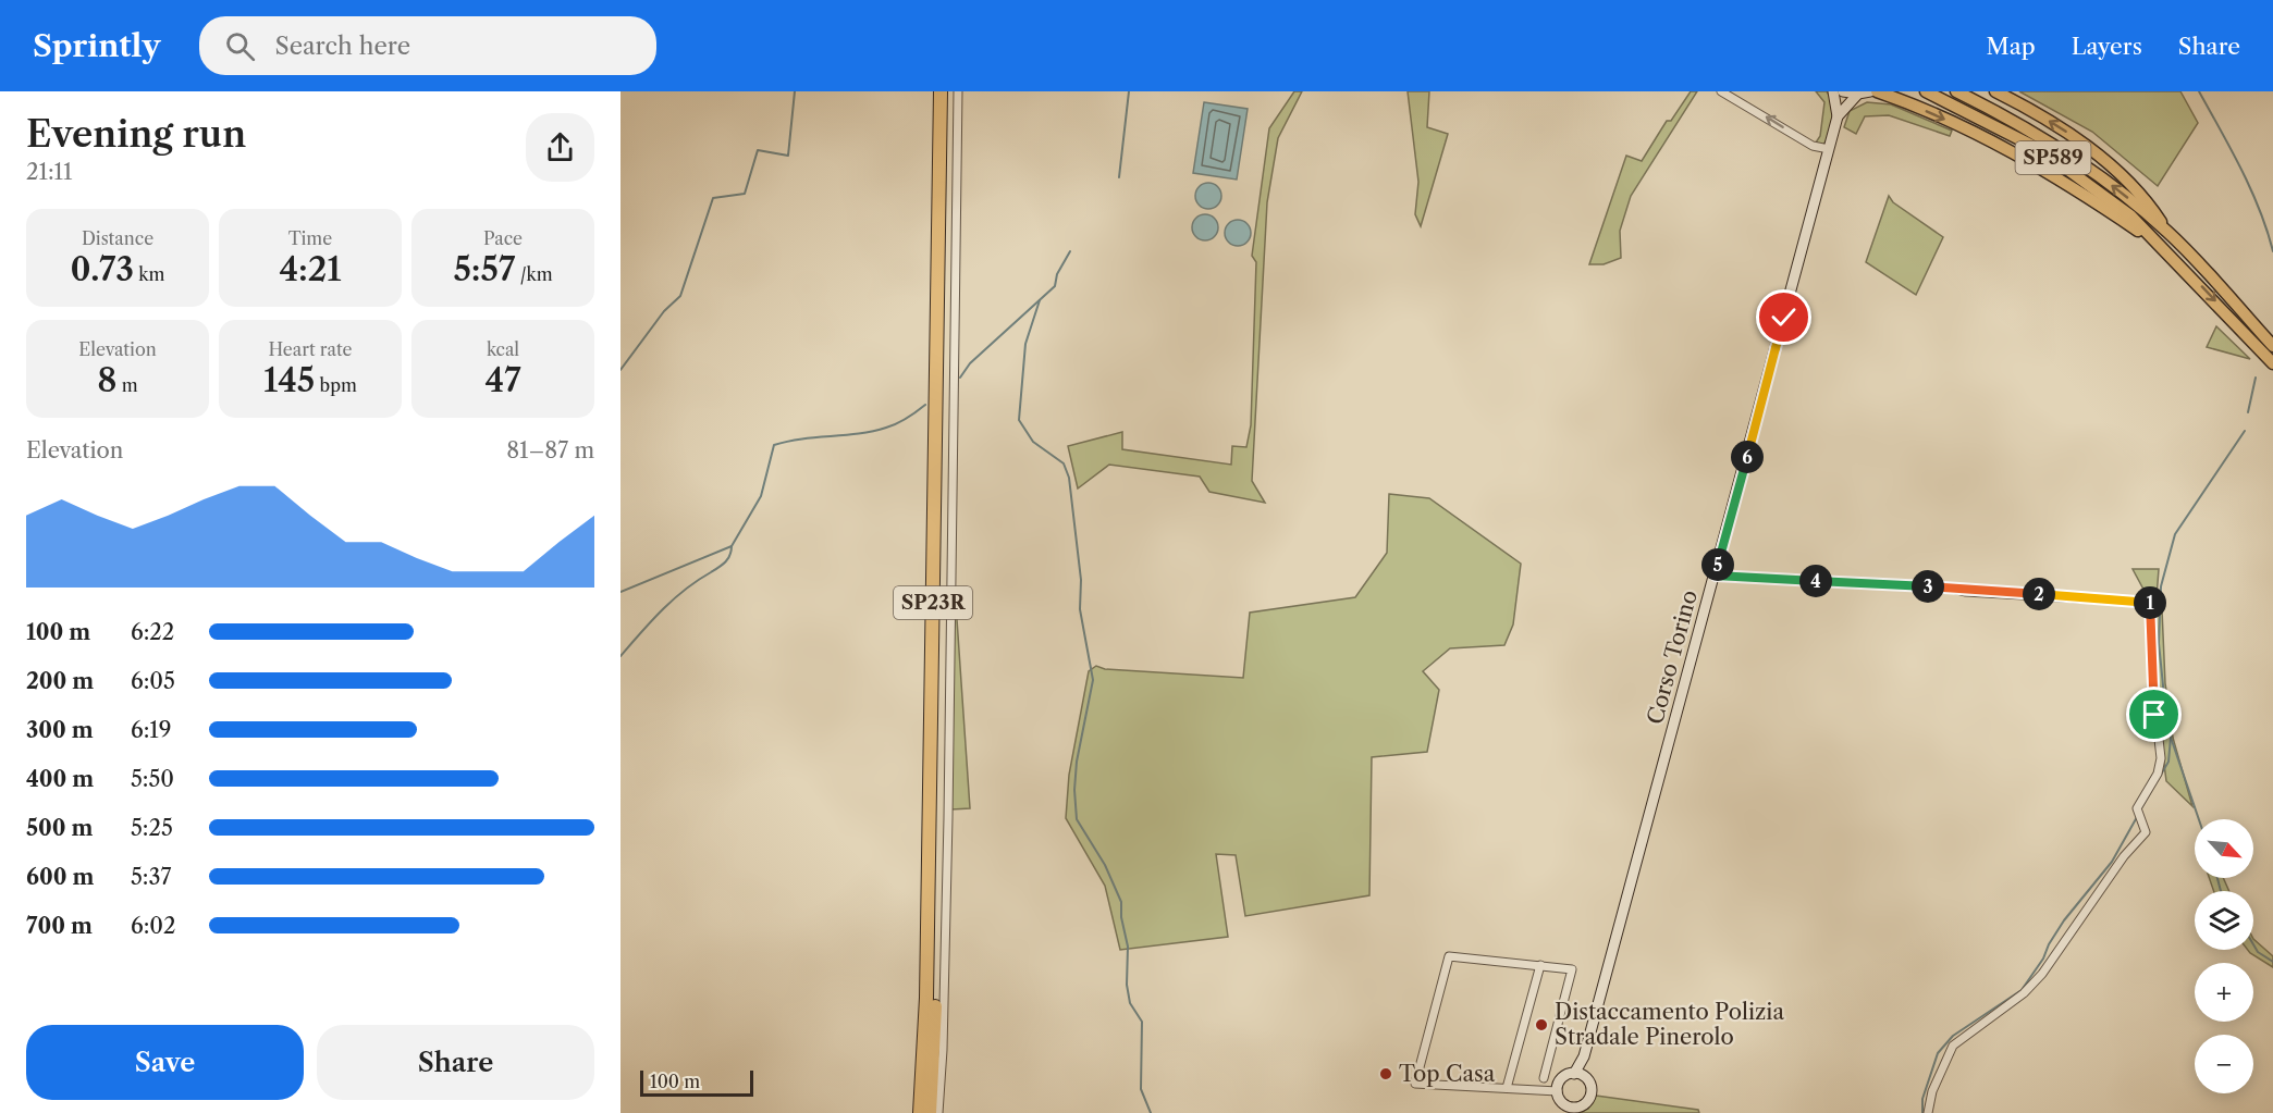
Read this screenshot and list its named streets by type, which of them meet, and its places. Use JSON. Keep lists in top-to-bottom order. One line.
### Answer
{"streets":{"highway":["SP23R"],"main road":["SP589","Corso Torino"]},"places":["Distaccamento Polizia Stradale Pinerolo","Top Casa"],"scale_bar":"100 m","north":"bottom right","page":{"header":"Sprintly","search":"Search here","nav":["Map","Layers","Share"],"heading":["Evening run","21:11"],"stats":[["Distance","0.73 km"],["Time","4:21"],["Pace","5:57 /km"],["Elevation","8 m"],["Heart rate","145 bpm"],["kcal","47"]],"chart":["Elevation","81–87 m"],"pins":["6","5","4","3","2","1"],"list":[{"name":"100 m","note":"6:22"},{"name":"200 m","note":"6:05"},{"name":"300 m","note":"6:19"},{"name":"400 m","note":"5:50"},{"name":"500 m","note":"5:25"},{"name":"600 m","note":"5:37"},{"name":"700 m","note":"6:02"}],"map_buttons":["+","−"],"buttons":["Save","Share"],"scale":"100 m"}}
